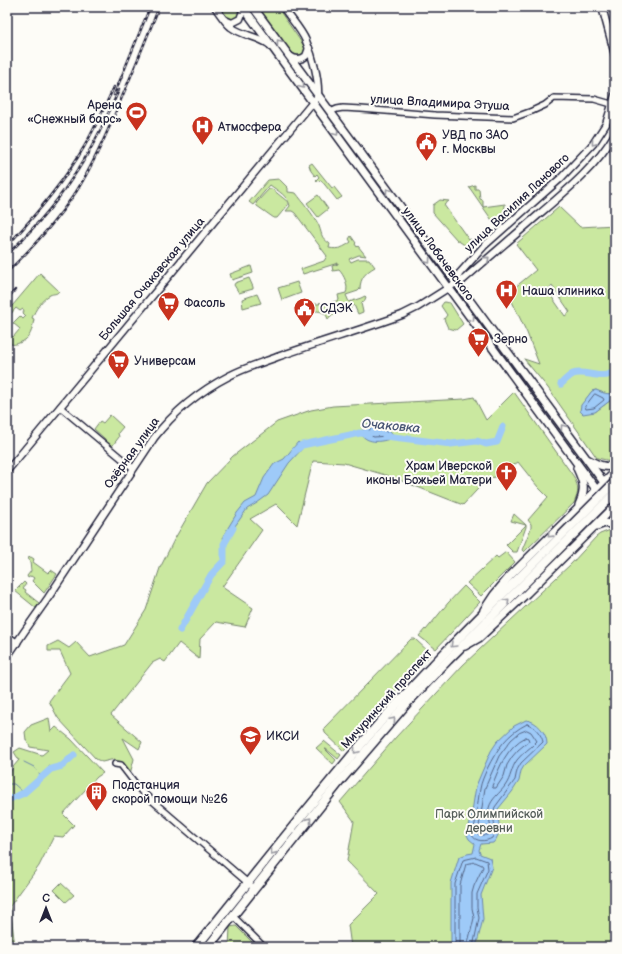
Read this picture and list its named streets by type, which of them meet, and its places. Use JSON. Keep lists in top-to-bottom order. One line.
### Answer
{"streets":{"main road":["улица Лобачевского","Мичуринский проспект"],"street":["улица Владимира Этуша","улица Василия Ланового","Большая Очаковская улица","Озёрная улица"]},"crossings":[["улица Владимира Этуша","улица Василия Ланового"],["улица Владимира Этуша","улица Лобачевского"],["улица Василия Ланового","улица Лобачевского"],["улица Василия Ланового","Озёрная улица"],["улица Лобачевского","Большая Очаковская улица"],["улица Лобачевского","Озёрная улица"]],"water":["Очаковка"],"parks":["Парк Олимпийской деревни"],"places":{"sports":["Арена «Снежный барс»"],"hospital":["Атмосфера","Наша клиника"],"public building":["УВД по ЗАО г. Москвы","СДЭК"],"supermarket":["Фасоль","Зерно","Универсам"],"church":["Храм Иверской иконы Божьей Матери"],"school or university":["ИКСИ"],"building":["Подстанция скорой помощи №26"]},"north":"top"}
